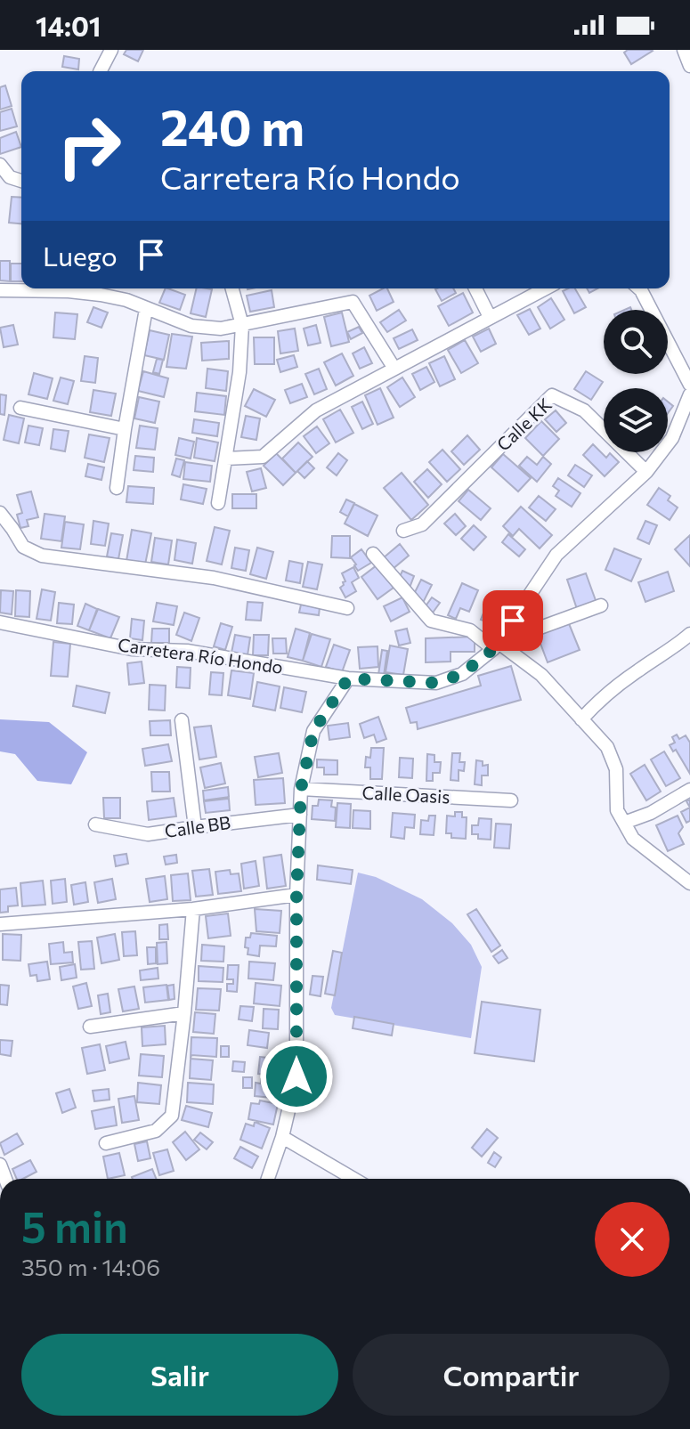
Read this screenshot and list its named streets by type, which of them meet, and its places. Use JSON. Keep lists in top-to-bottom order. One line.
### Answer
{"streets":{"street":["Calle KK","Carretera Río Hondo","Calle Oasis","Calle BB"]},"crossings":[["Calle KK","Carretera Río Hondo"]],"page":{"status":"14:01","turn":["240 m","Carretera Río Hondo"],"then":"Luego","heading":["5 min","350 m · 14:06"],"buttons":["Salir","Compartir"]}}
